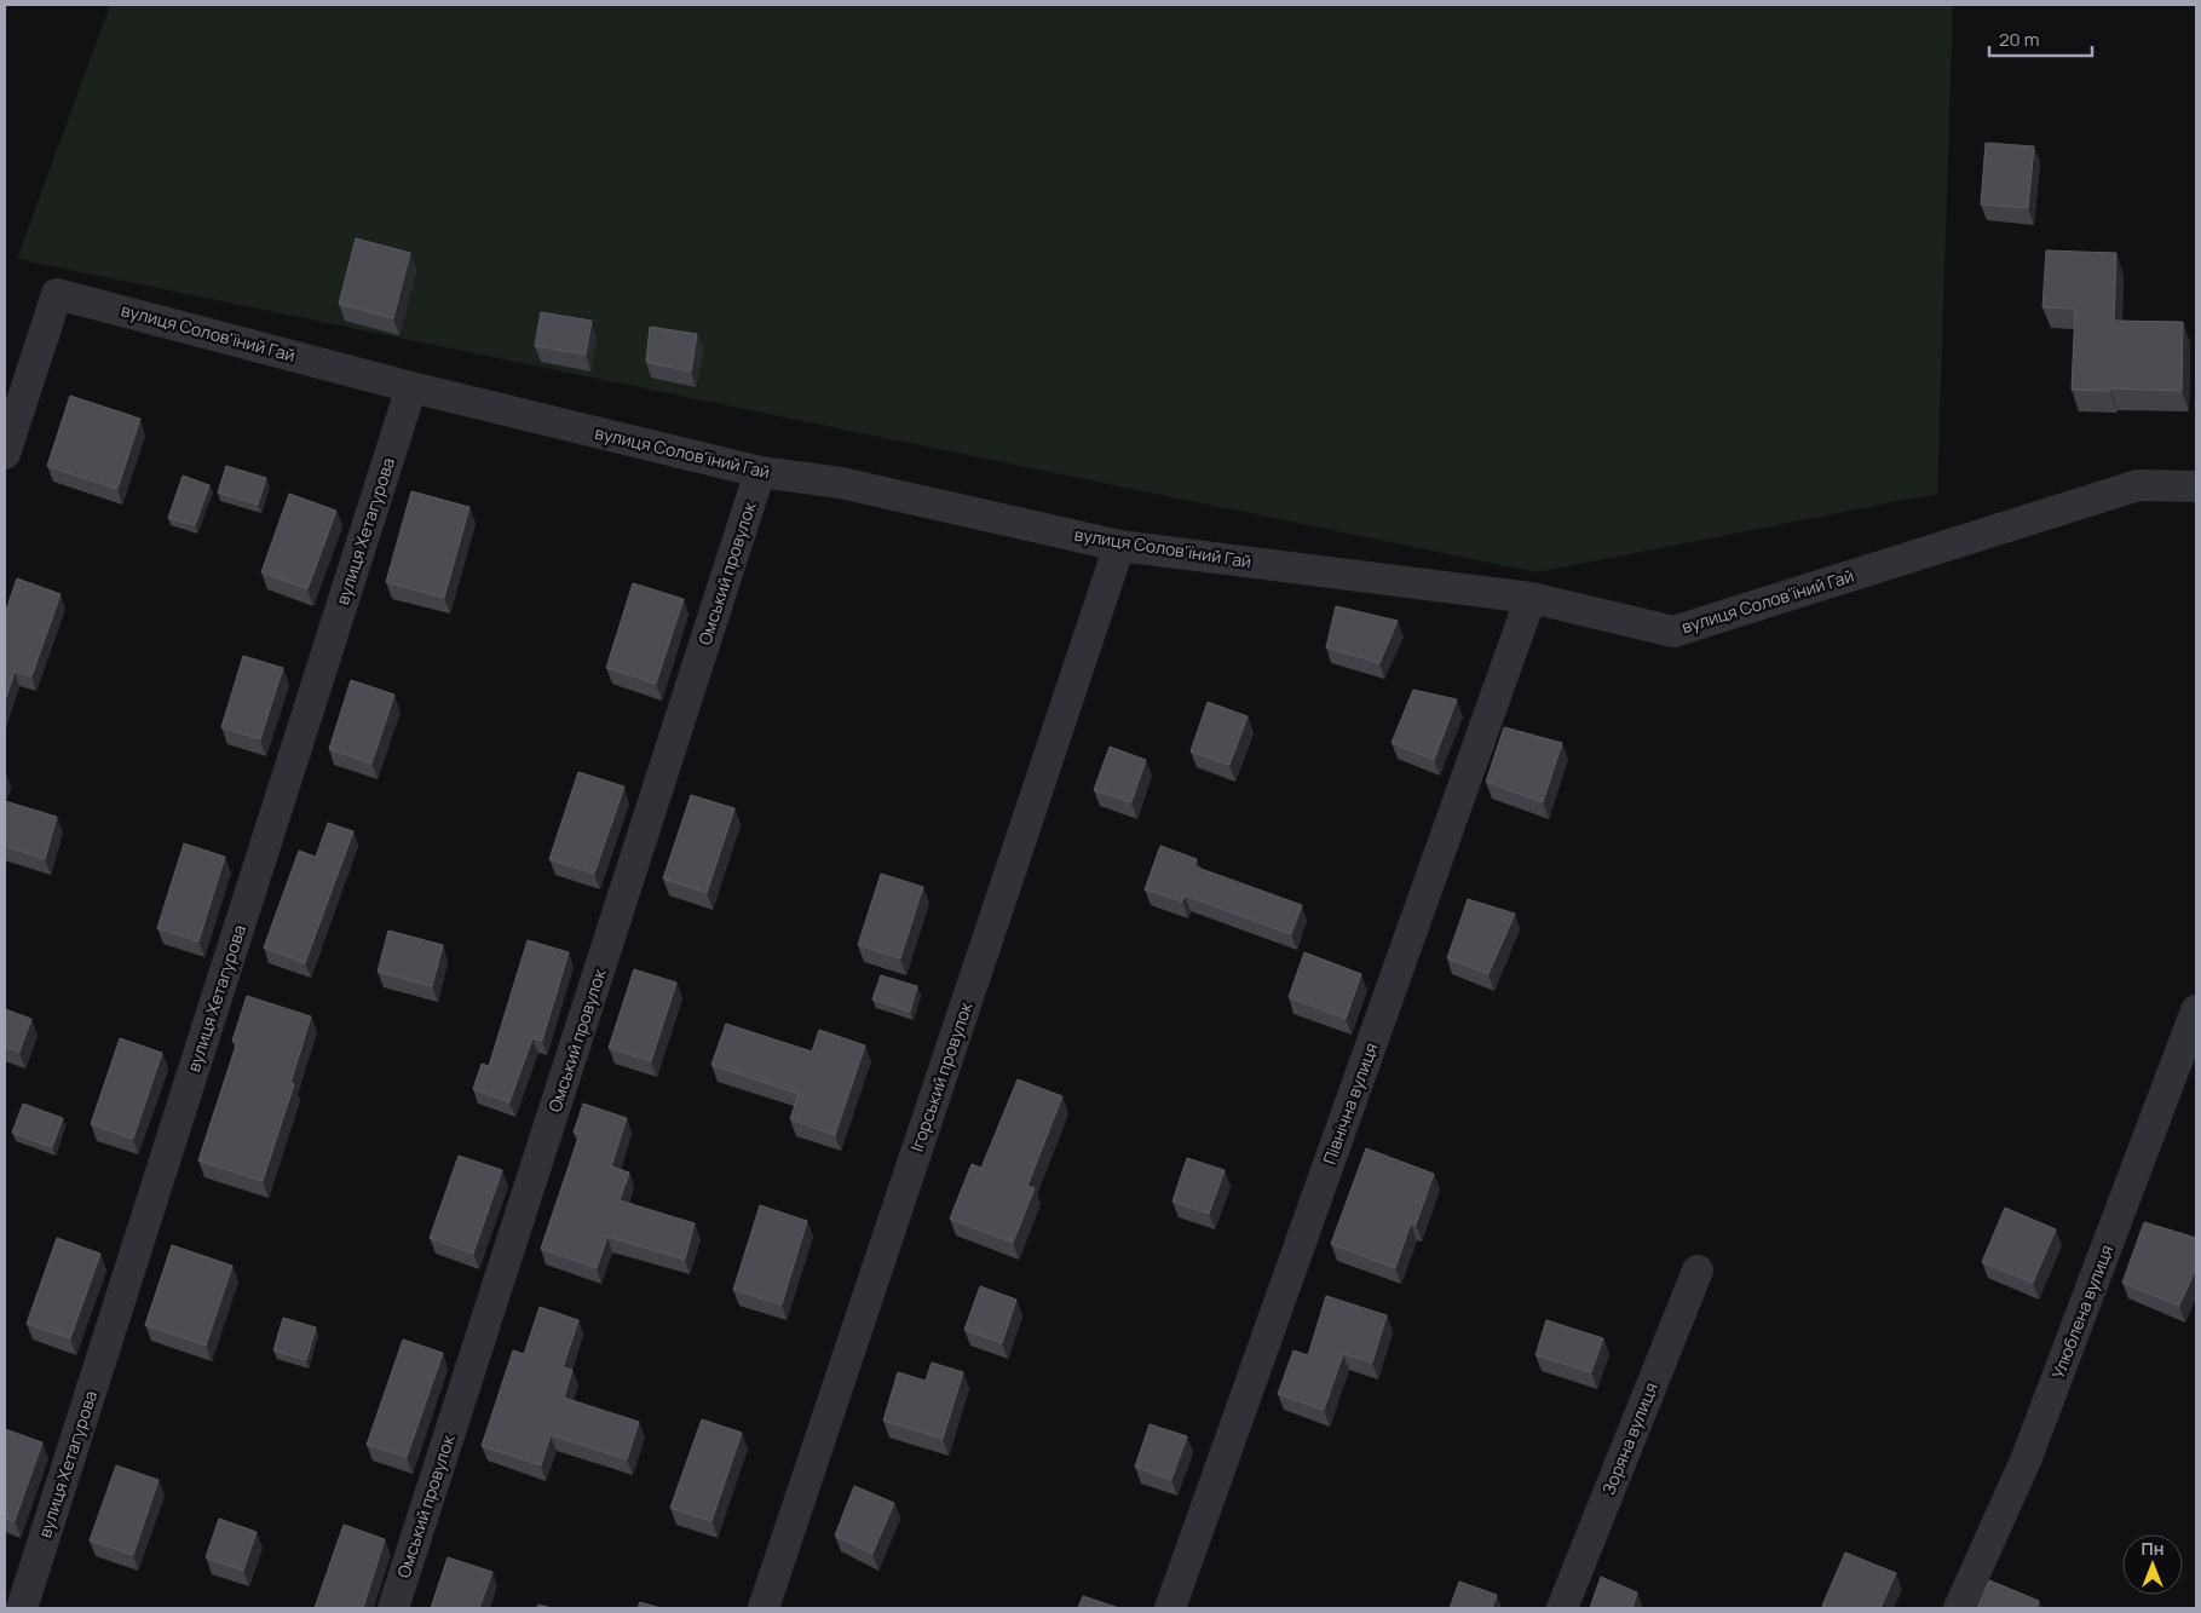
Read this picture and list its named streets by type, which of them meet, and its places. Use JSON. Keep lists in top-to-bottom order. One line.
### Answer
{"streets":{"street":["вулиця Солов'їний Гай","вулиця Хетагурова","Омський провулок","Ігорський провулок","Північна вулиця","Улюблена вулиця","Зоряна вулиця"]},"crossings":[["вулиця Солов'їний Гай","вулиця Хетагурова"],["вулиця Солов'їний Гай","Омський провулок"],["вулиця Солов'їний Гай","Ігорський провулок"],["вулиця Солов'їний Гай","Північна вулиця"]],"scale_bar":"20 m","north":"top"}
